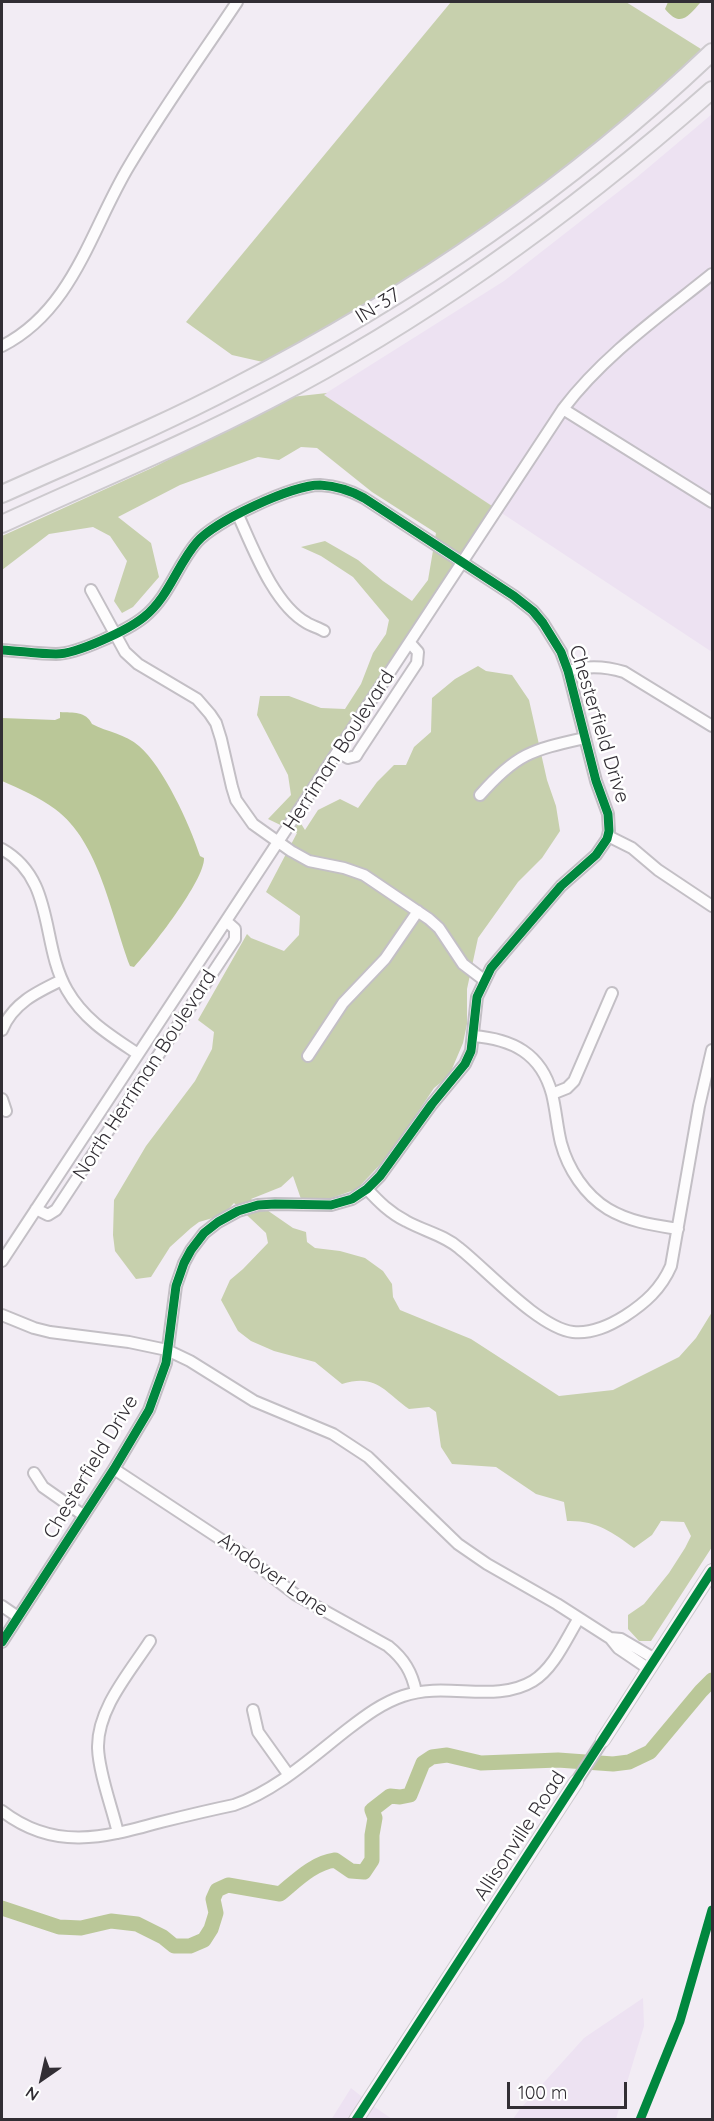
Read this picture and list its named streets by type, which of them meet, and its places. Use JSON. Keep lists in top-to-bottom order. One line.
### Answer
{"streets":{"highway":["IN-37"],"main road":["Allisonville Road"],"street":["Chesterfield Drive","Herriman Boulevard","North Herriman Boulevard","Andover Lane"]},"crossings":[["Chesterfield Drive","Herriman Boulevard"],["Chesterfield Drive","Andover Lane"],["Herriman Boulevard","North Herriman Boulevard"]],"scale_bar":"100 m","north":"bottom left"}
